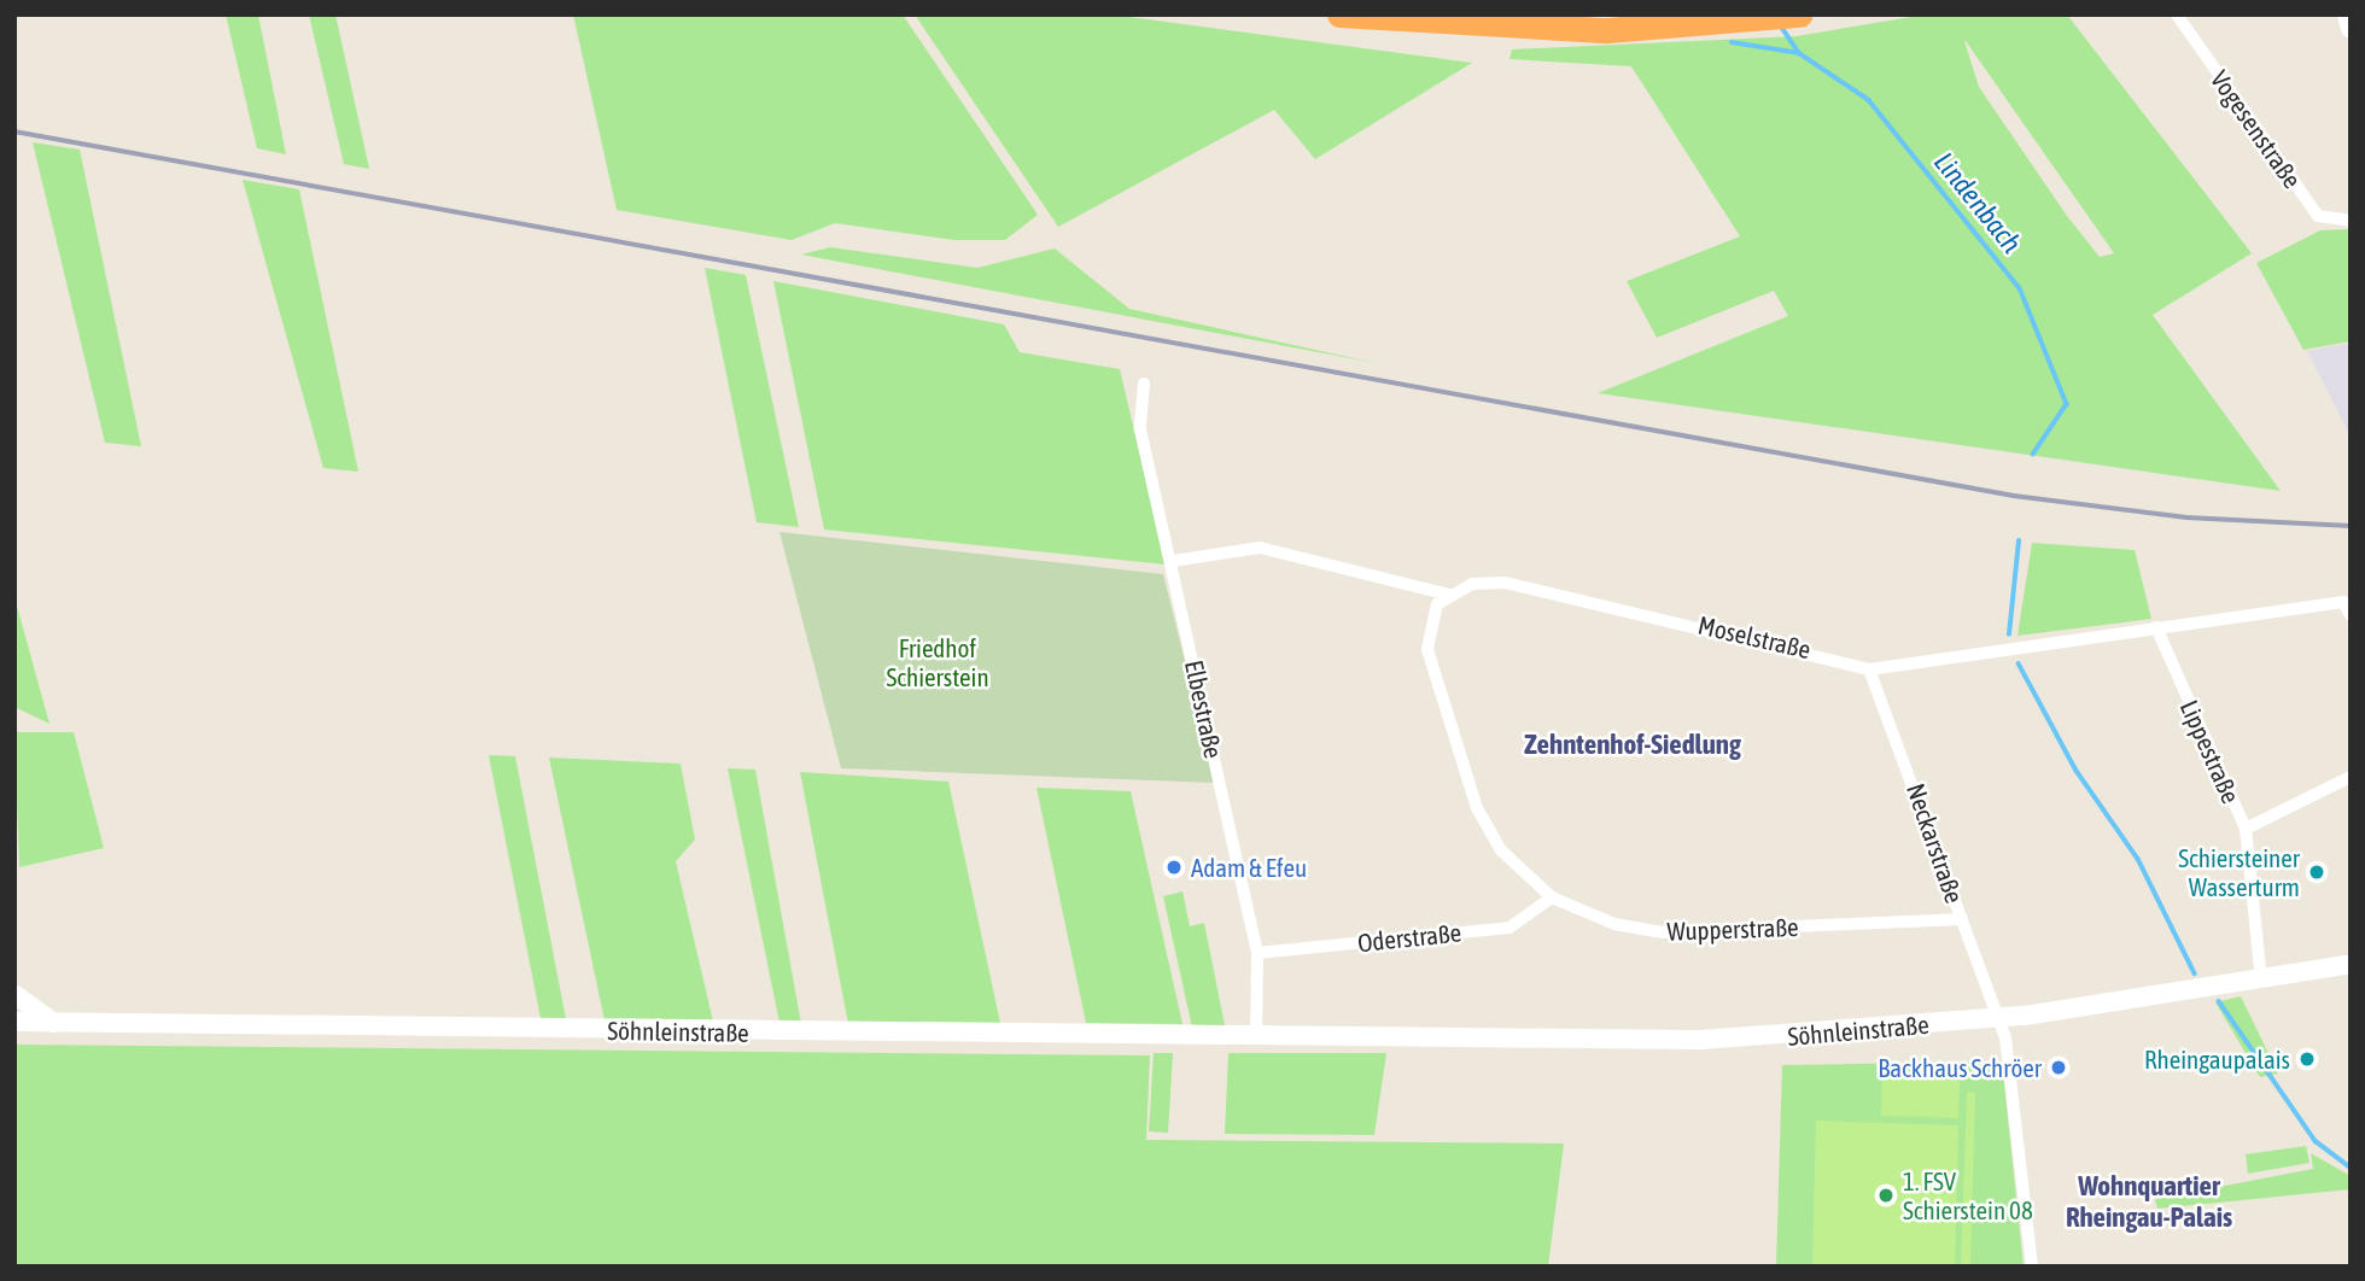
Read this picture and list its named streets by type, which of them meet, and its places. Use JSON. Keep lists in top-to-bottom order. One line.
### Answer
{"streets":{"street":["Vogesenstraße","Moselstraße","Elbestraße","Lippestraße","Neckarstraße","Wupperstraße","Oderstraße","Söhnleinstraße"]},"crossings":[["Moselstraße","Elbestraße"],["Moselstraße","Lippestraße"],["Moselstraße","Neckarstraße"],["Moselstraße","Wupperstraße"],["Elbestraße","Oderstraße"],["Elbestraße","Söhnleinstraße"],["Lippestraße","Söhnleinstraße"],["Neckarstraße","Wupperstraße"],["Neckarstraße","Söhnleinstraße"],["Wupperstraße","Oderstraße"]],"districts":["Zehntenhof-Siedlung","Wohnquartier Rheingau-Palais"],"water":["Lindenbach"],"parks":["Friedhof Schierstein"],"places":["Adam & Efeu","Schiersteiner Wasserturm","Rheingaupalais","Backhaus Schröer","1. FSV Schierstein 08"]}
